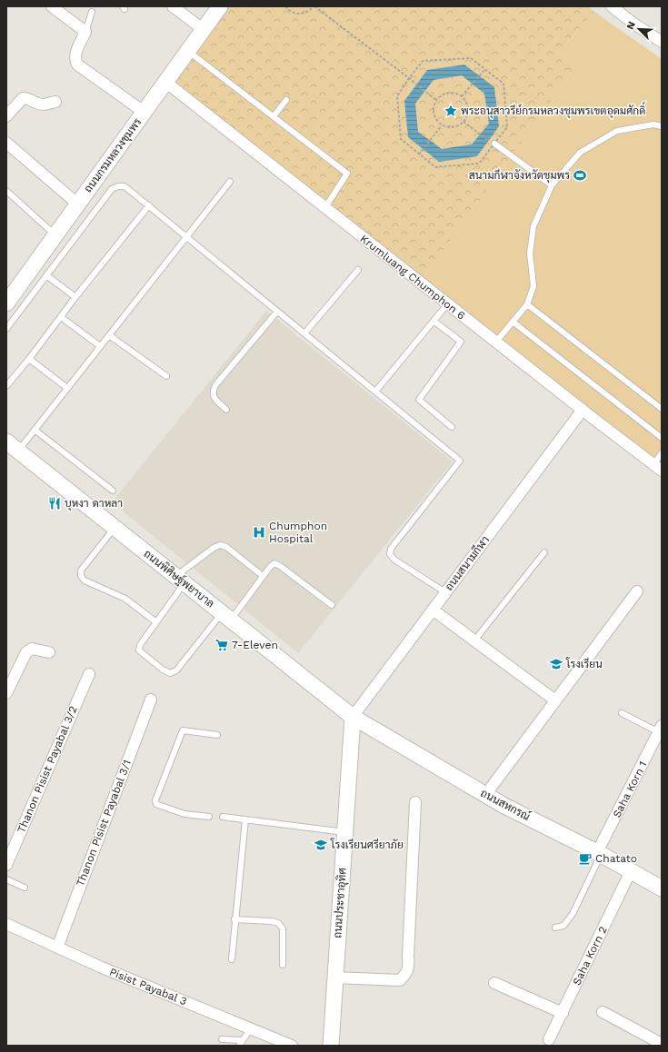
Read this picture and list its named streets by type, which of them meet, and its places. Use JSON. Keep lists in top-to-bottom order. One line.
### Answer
{"streets":{"street":["ถนนกรมหลวงชุมพร","Krumluang Chumphon 6","ถนนสนามกีฬา","ถนนพิศิษฐ์พยาบาล","Thanon Pisist Payabal 3/2","Saha Korn 1","ถนนสหกรณ์","Thanon Pisist Payabal 3/1","ถนนประชาอุทิศ","Saha Korn 2","Pisist Payabal 3"]},"crossings":[["ถนนกรมหลวงชุมพร","Krumluang Chumphon 6"],["Krumluang Chumphon 6","ถนนสนามกีฬา"],["ถนนสนามกีฬา","ถนนพิศิษฐ์พยาบาล"],["ถนนสนามกีฬา","ถนนสหกรณ์"],["ถนนสนามกีฬา","ถนนประชาอุทิศ"],["ถนนพิศิษฐ์พยาบาล","ถนนสหกรณ์"],["ถนนพิศิษฐ์พยาบาล","ถนนประชาอุทิศ"],["Saha Korn 1","ถนนสหกรณ์"],["ถนนสหกรณ์","ถนนประชาอุทิศ"],["ถนนสหกรณ์","Saha Korn 2"],["Thanon Pisist Payabal 3/1","Pisist Payabal 3"]],"places":{"place":["พระอนุสาวรีย์กรมหลวงชุมพรเขตอุดมศักดิ์"],"sports":["สนามกีฬาจังหวัดชุมพร"],"restaurant":["บุหงา ดาหลา"],"hospital":["Chumphon Hospital"],"supermarket":["7-Eleven"],"school or university":["โรงเรียน","โรงเรียนศรียาภัย"],"cafe":["Chatato"]},"north":"top left"}
